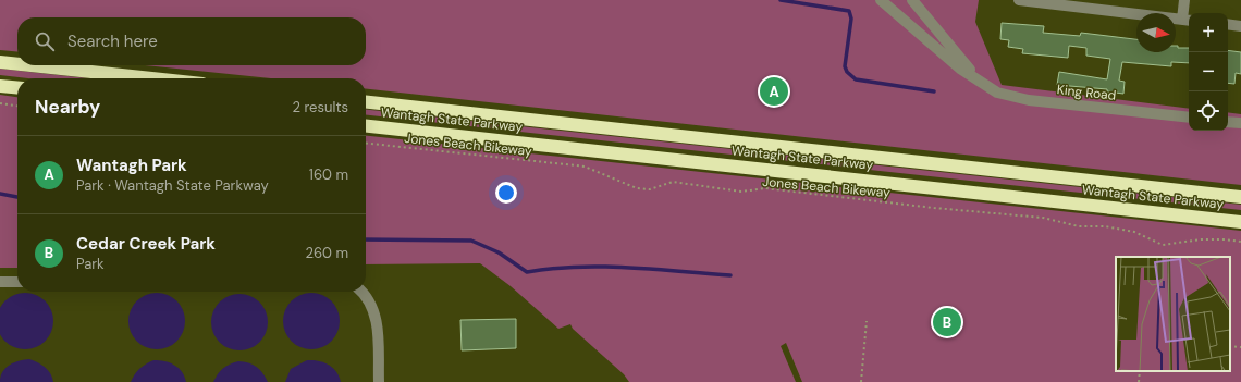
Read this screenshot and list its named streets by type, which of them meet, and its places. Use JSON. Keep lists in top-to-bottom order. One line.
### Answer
{"streets":{"highway":["Wantagh State Parkway"],"street":["King Road"],"path":["Jones Beach Bikeway"]},"north":"right","page":{"map_buttons":["+","−"],"search":"Search here","pins":["A","B"],"heading":["Nearby","2 results"],"list":[{"mark":"A","name":"Wantagh Park","note":"Park · Wantagh State Parkway","value":"160 m"},{"mark":"B","name":"Cedar Creek Park","note":"Park","value":"260 m"}]}}
